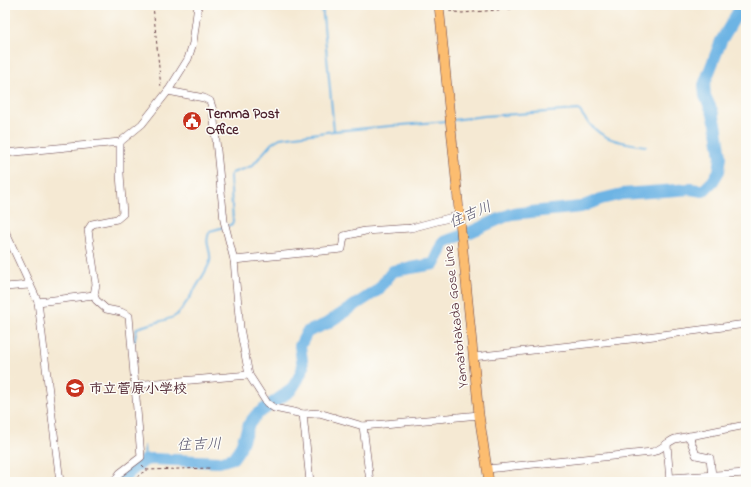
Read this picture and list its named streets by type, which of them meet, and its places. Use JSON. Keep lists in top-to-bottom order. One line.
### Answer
{"streets":{"main road":["Yamatotakada Gose Line"]},"water":["住吉川"],"places":{"public building":["Temma Post Office"],"school or university":["市立菅原小学校"]}}
